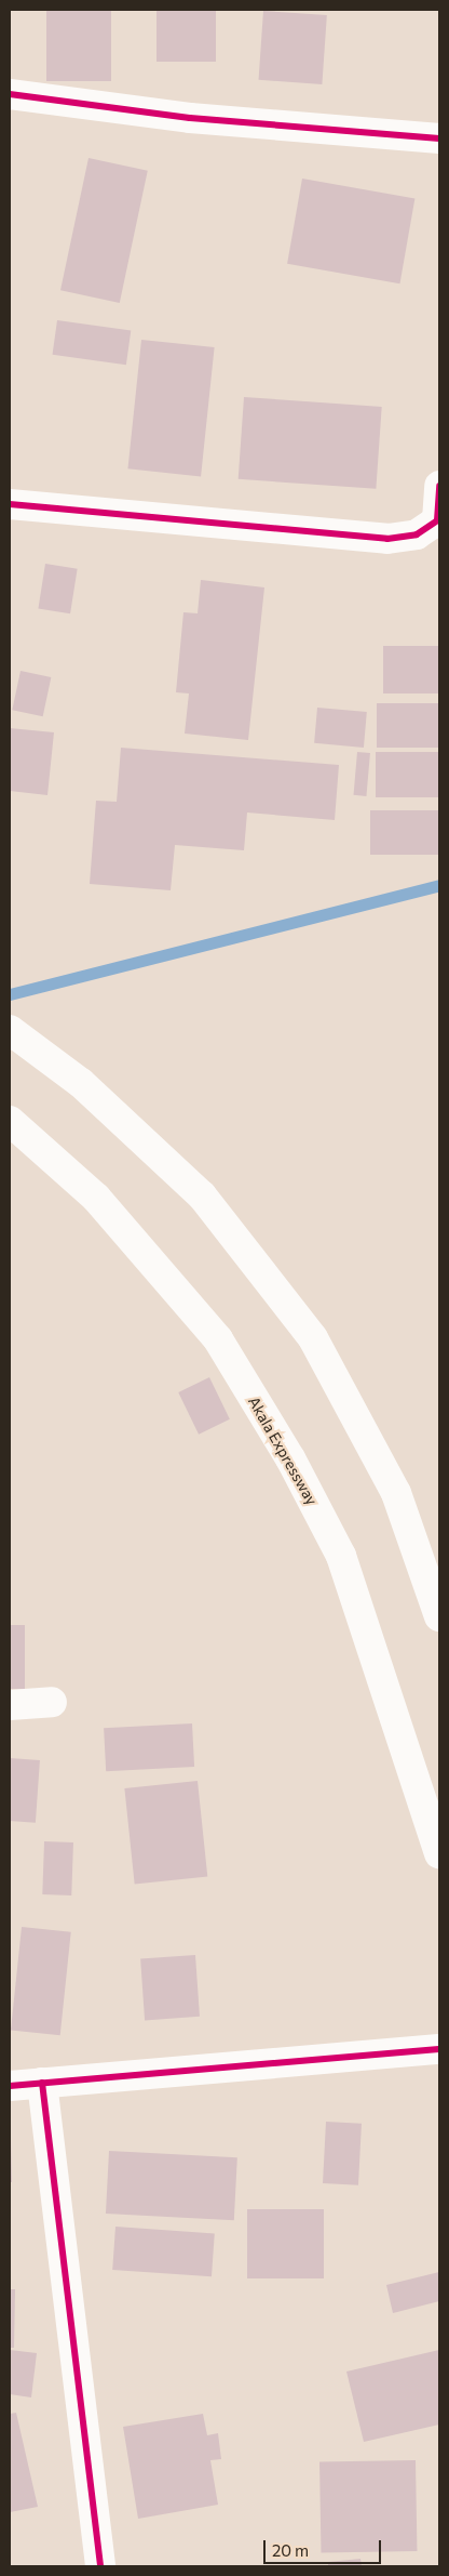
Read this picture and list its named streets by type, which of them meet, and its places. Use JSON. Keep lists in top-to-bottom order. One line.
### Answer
{"streets":{"street":["Akala Expressway"]},"scale_bar":"20 m"}
